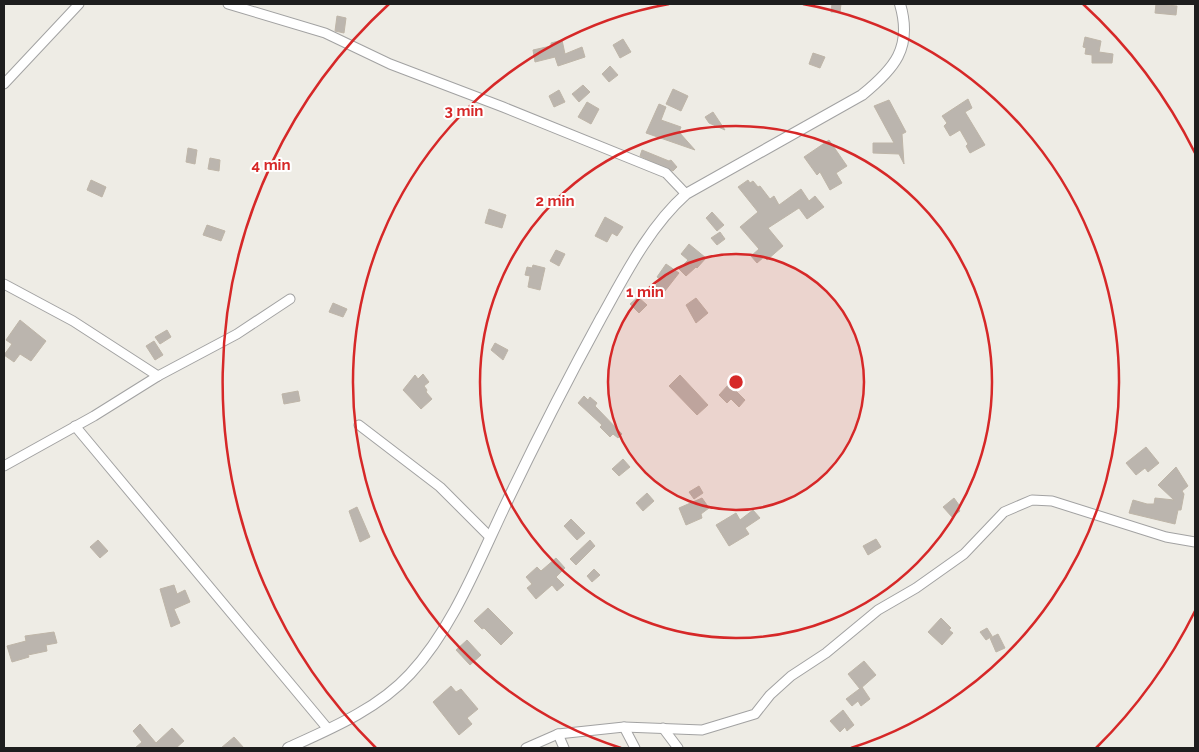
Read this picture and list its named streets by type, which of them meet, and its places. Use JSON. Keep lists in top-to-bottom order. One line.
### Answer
{"rings":["3 min","4 min","2 min","1 min"]}
